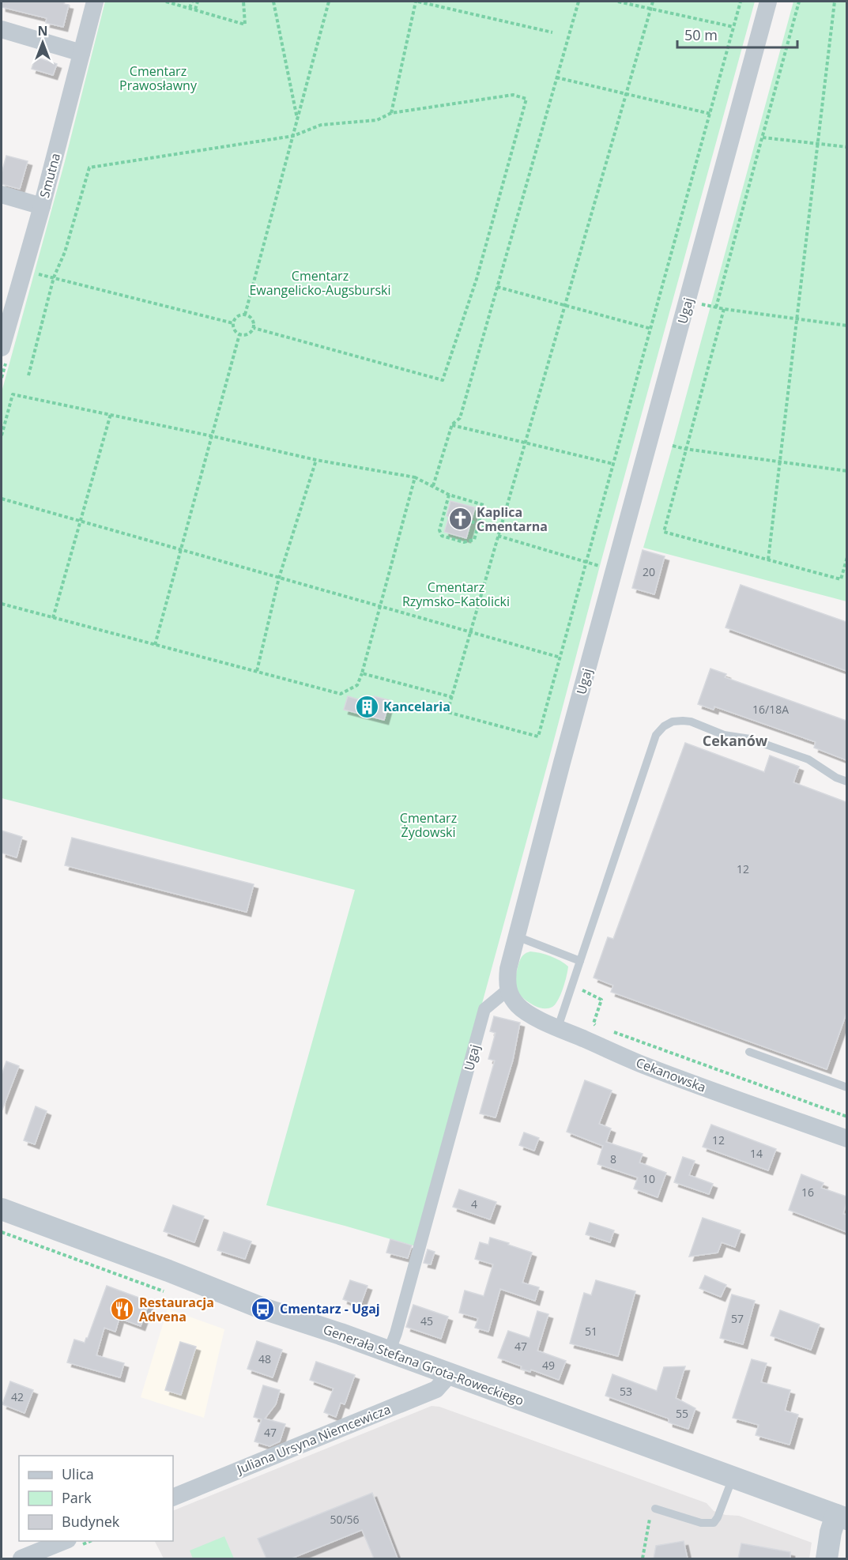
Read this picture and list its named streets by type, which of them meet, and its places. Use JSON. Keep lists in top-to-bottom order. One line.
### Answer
{"streets":{"street":["Smutna","Ugaj","Cekanowska","Generała Stefana Grota-Roweckiego","Juliana Ursyna Niemcewicza"]},"crossings":[["Ugaj","Cekanowska"],["Ugaj","Generała Stefana Grota-Roweckiego"],["Generała Stefana Grota-Roweckiego","Juliana Ursyna Niemcewicza"]],"districts":["Cekanów"],"parks":["Cmentarz Prawosławny","Cmentarz Ewangelicko-Augsburski","Cmentarz Rzymsko–Katolicki","Cmentarz Żydowski"],"places":{"church":["Kaplica Cmentarna"],"building":["Kancelaria"],"bus stop":["Cmentarz - Ugaj"],"restaurant":["Restauracja Advena"]},"house_numbers":["20","16/18A","12","12","14","8","10","16","4","57","45","51","47","48","49","53","42","55","47","50/56"],"legend":["Ulica","Park","Budynek"],"scale_bar":"50 m","north":"top"}
